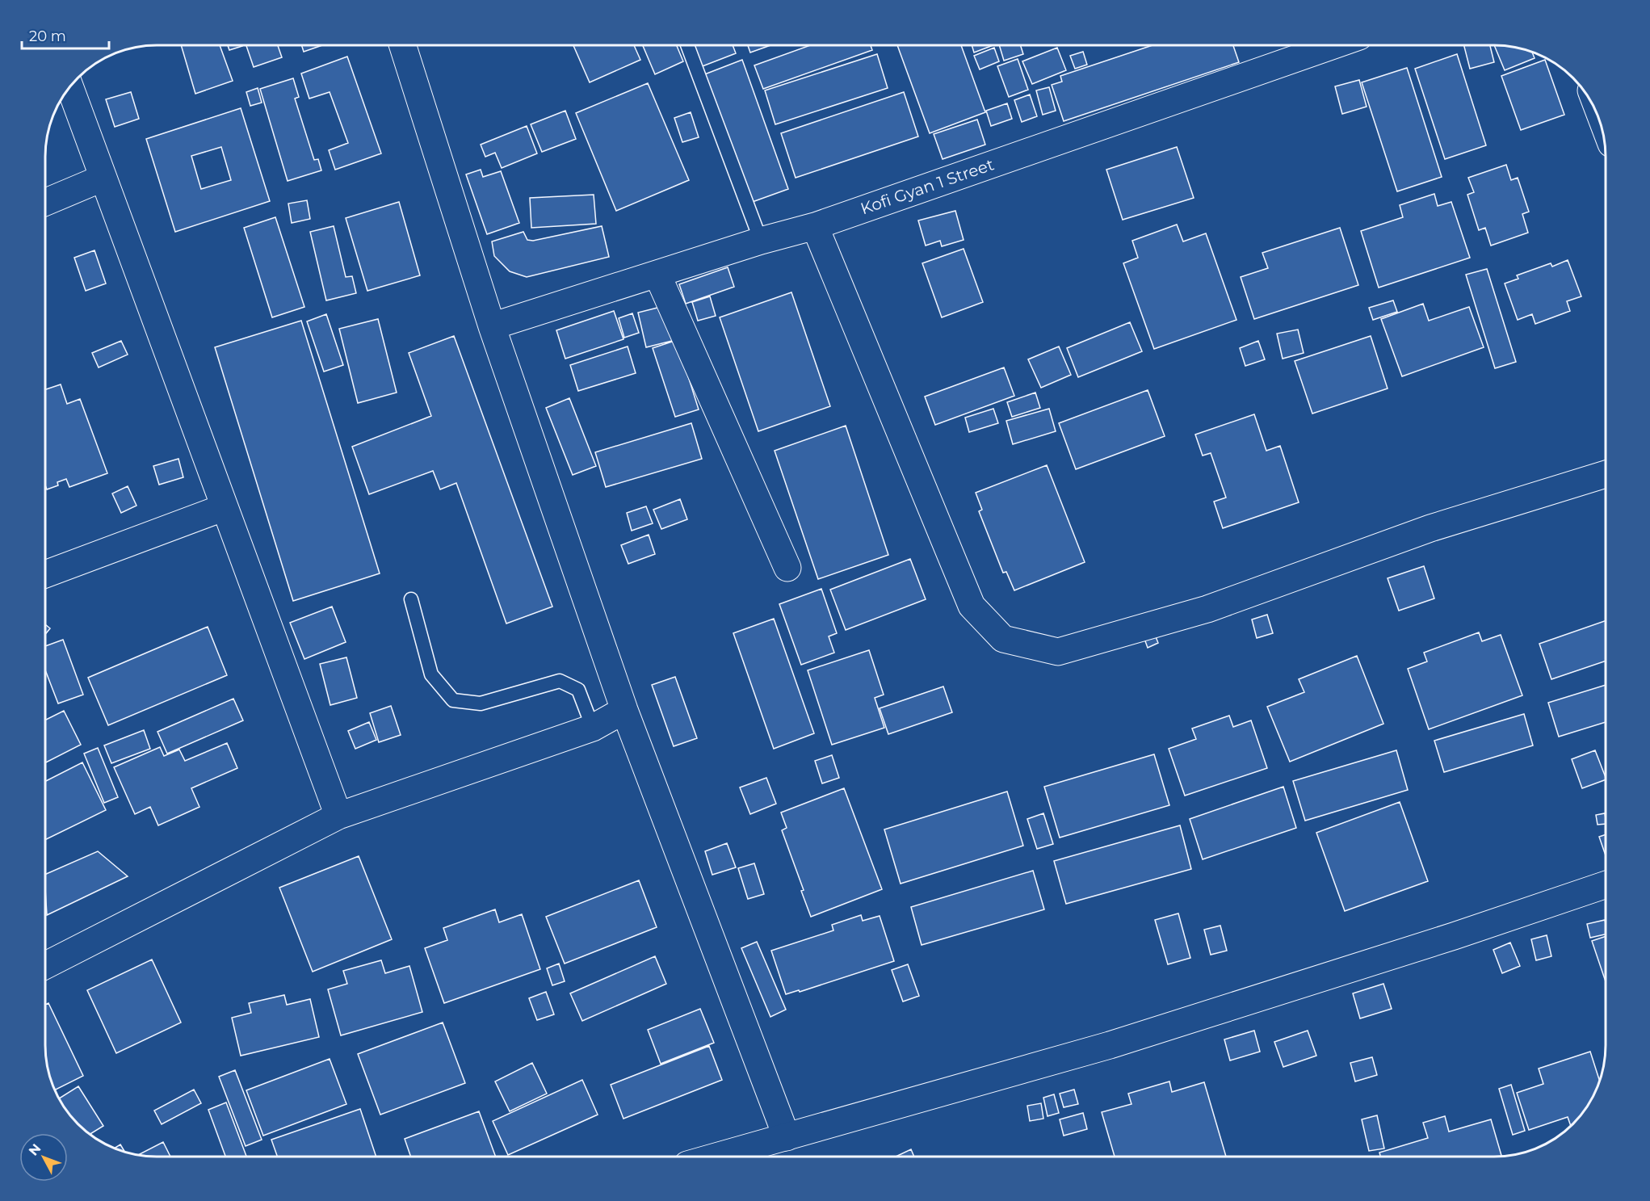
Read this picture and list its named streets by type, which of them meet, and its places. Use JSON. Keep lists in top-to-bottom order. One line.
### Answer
{"streets":{"street":["Kofi Gyan 1 Street"]},"scale_bar":"20 m","north":"top left"}
